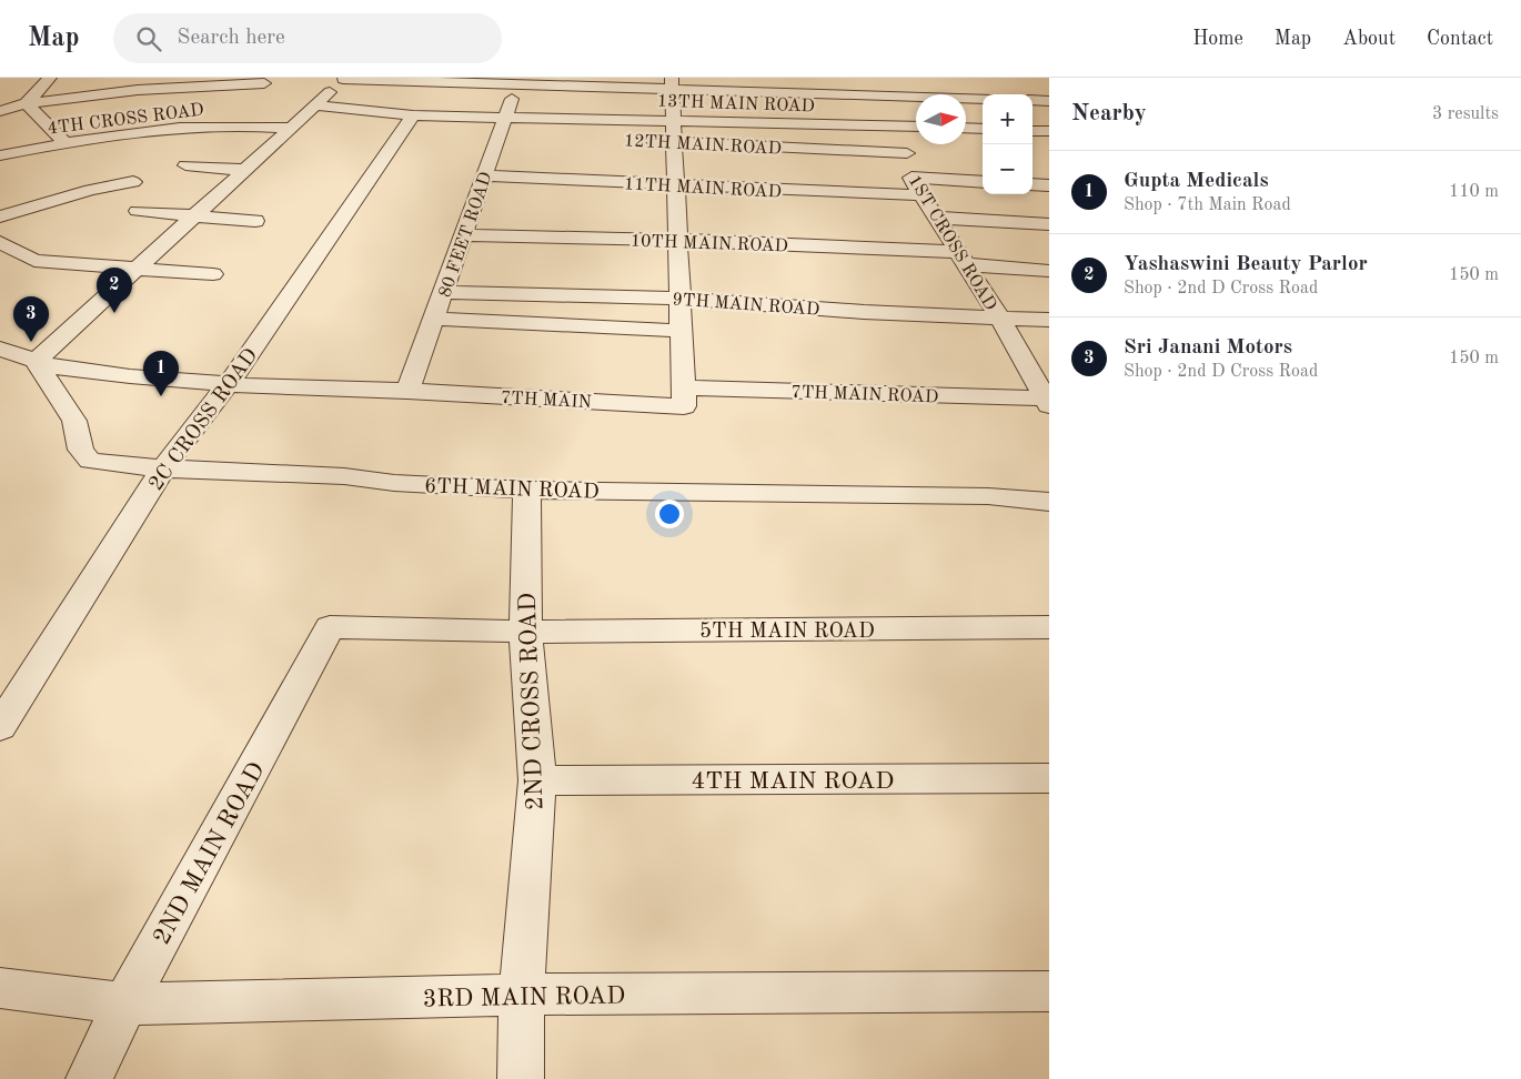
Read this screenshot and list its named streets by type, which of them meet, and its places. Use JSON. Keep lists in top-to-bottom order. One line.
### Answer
{"streets":{"street":["13TH MAIN ROAD","4TH CROSS ROAD","12TH MAIN ROAD","11TH MAIN ROAD","80 FEET ROAD","10TH MAIN ROAD","1ST CROSS ROAD","9TH MAIN ROAD","7TH MAIN ROAD","7TH MAIN","2C CROSS ROAD","6TH MAIN ROAD","5TH MAIN ROAD","2ND CROSS ROAD","4TH MAIN ROAD","2ND MAIN ROAD","3RD MAIN ROAD"]},"crossings":[["13TH MAIN ROAD","80 FEET ROAD"],["13TH MAIN ROAD","1ST CROSS ROAD"],["13TH MAIN ROAD","2C CROSS ROAD"],["12TH MAIN ROAD","1ST CROSS ROAD"],["11TH MAIN ROAD","80 FEET ROAD"],["11TH MAIN ROAD","1ST CROSS ROAD"],["80 FEET ROAD","10TH MAIN ROAD"],["80 FEET ROAD","9TH MAIN ROAD"],["80 FEET ROAD","7TH MAIN"],["10TH MAIN ROAD","1ST CROSS ROAD"],["1ST CROSS ROAD","9TH MAIN ROAD"],["1ST CROSS ROAD","7TH MAIN ROAD"],["7TH MAIN ROAD","7TH MAIN"],["2C CROSS ROAD","6TH MAIN ROAD"],["6TH MAIN ROAD","2ND CROSS ROAD"],["5TH MAIN ROAD","2ND CROSS ROAD"],["5TH MAIN ROAD","2ND MAIN ROAD"],["2ND CROSS ROAD","4TH MAIN ROAD"],["2ND CROSS ROAD","3RD MAIN ROAD"],["2ND MAIN ROAD","3RD MAIN ROAD"]],"north":"right","page":{"header":"Map","search":"Search here","nav":["Home","Map","About","Contact"],"heading":["Nearby","3 results"],"map_buttons":["+","−"],"list":[{"mark":"1","name":"Gupta Medicals","note":"Shop · 7th Main Road","value":"110 m"},{"mark":"2","name":"Yashaswini Beauty Parlor","note":"Shop · 2nd D Cross Road","value":"150 m"},{"mark":"3","name":"Sri Janani Motors","note":"Shop · 2nd D Cross Road","value":"150 m"}],"pins":["2","3","1"]}}
